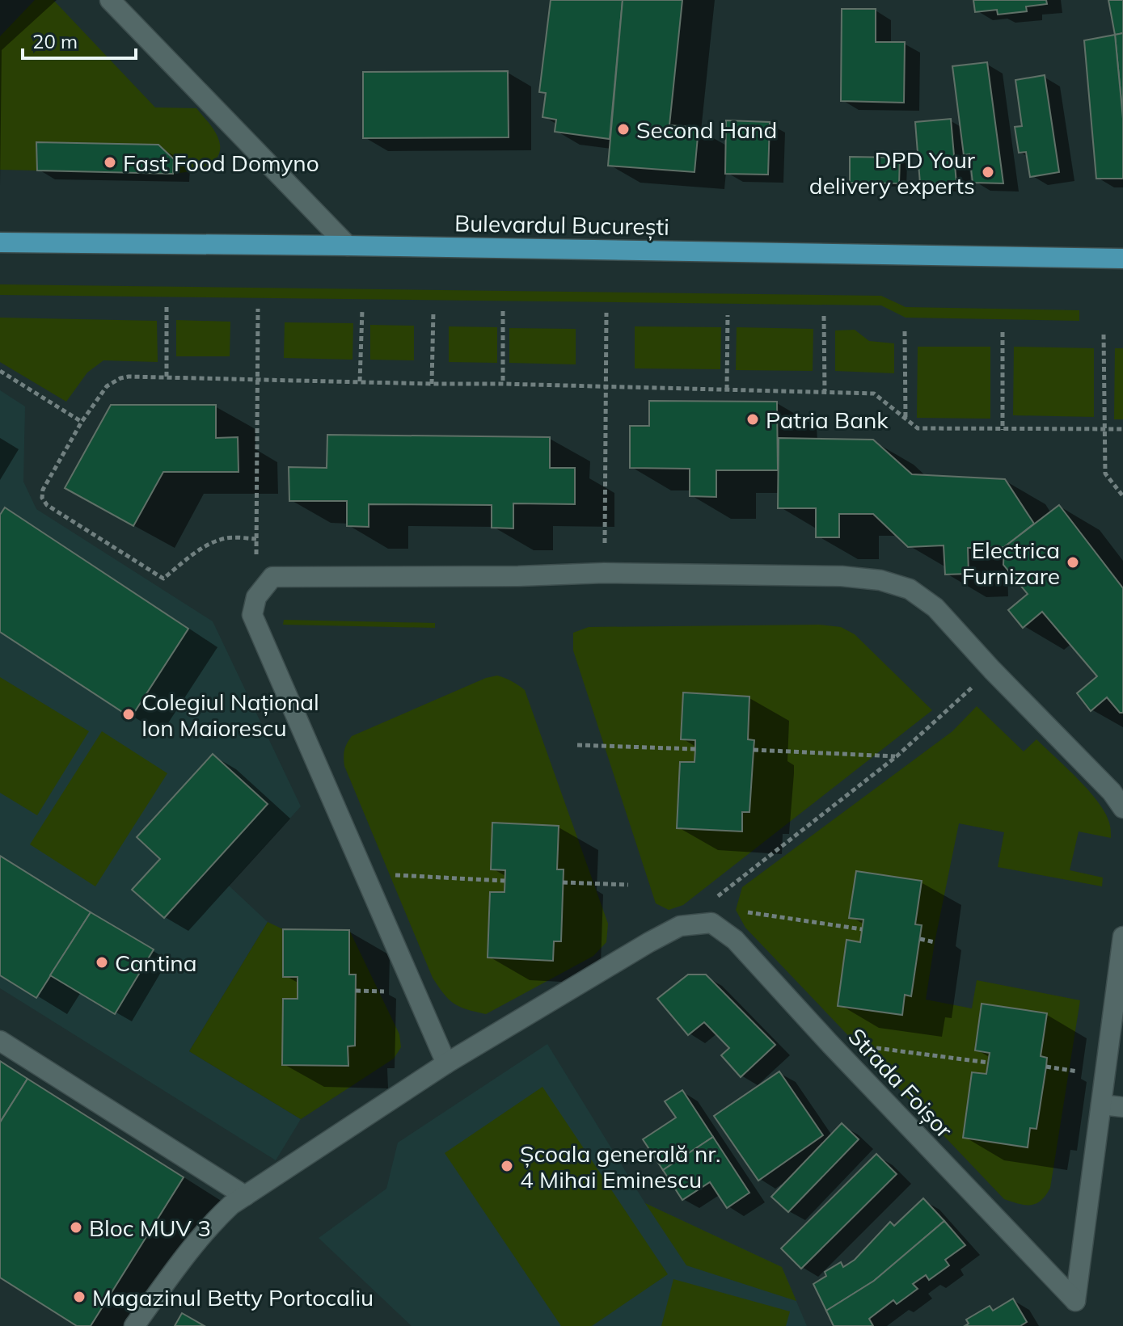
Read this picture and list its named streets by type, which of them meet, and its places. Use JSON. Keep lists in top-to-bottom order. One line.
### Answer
{"streets":{"main road":["Bulevardul București"],"street":["Strada Foișor"]},"places":["Second Hand","Fast Food Domyno","DPD Your delivery experts","Patria Bank","Electrica Furnizare","Colegiul Național Ion Maiorescu","Cantina","Școala generală nr. 4 Mihai Eminescu","Bloc MUV 3","Magazinul Betty Portocaliu"],"scale_bar":"20 m"}
